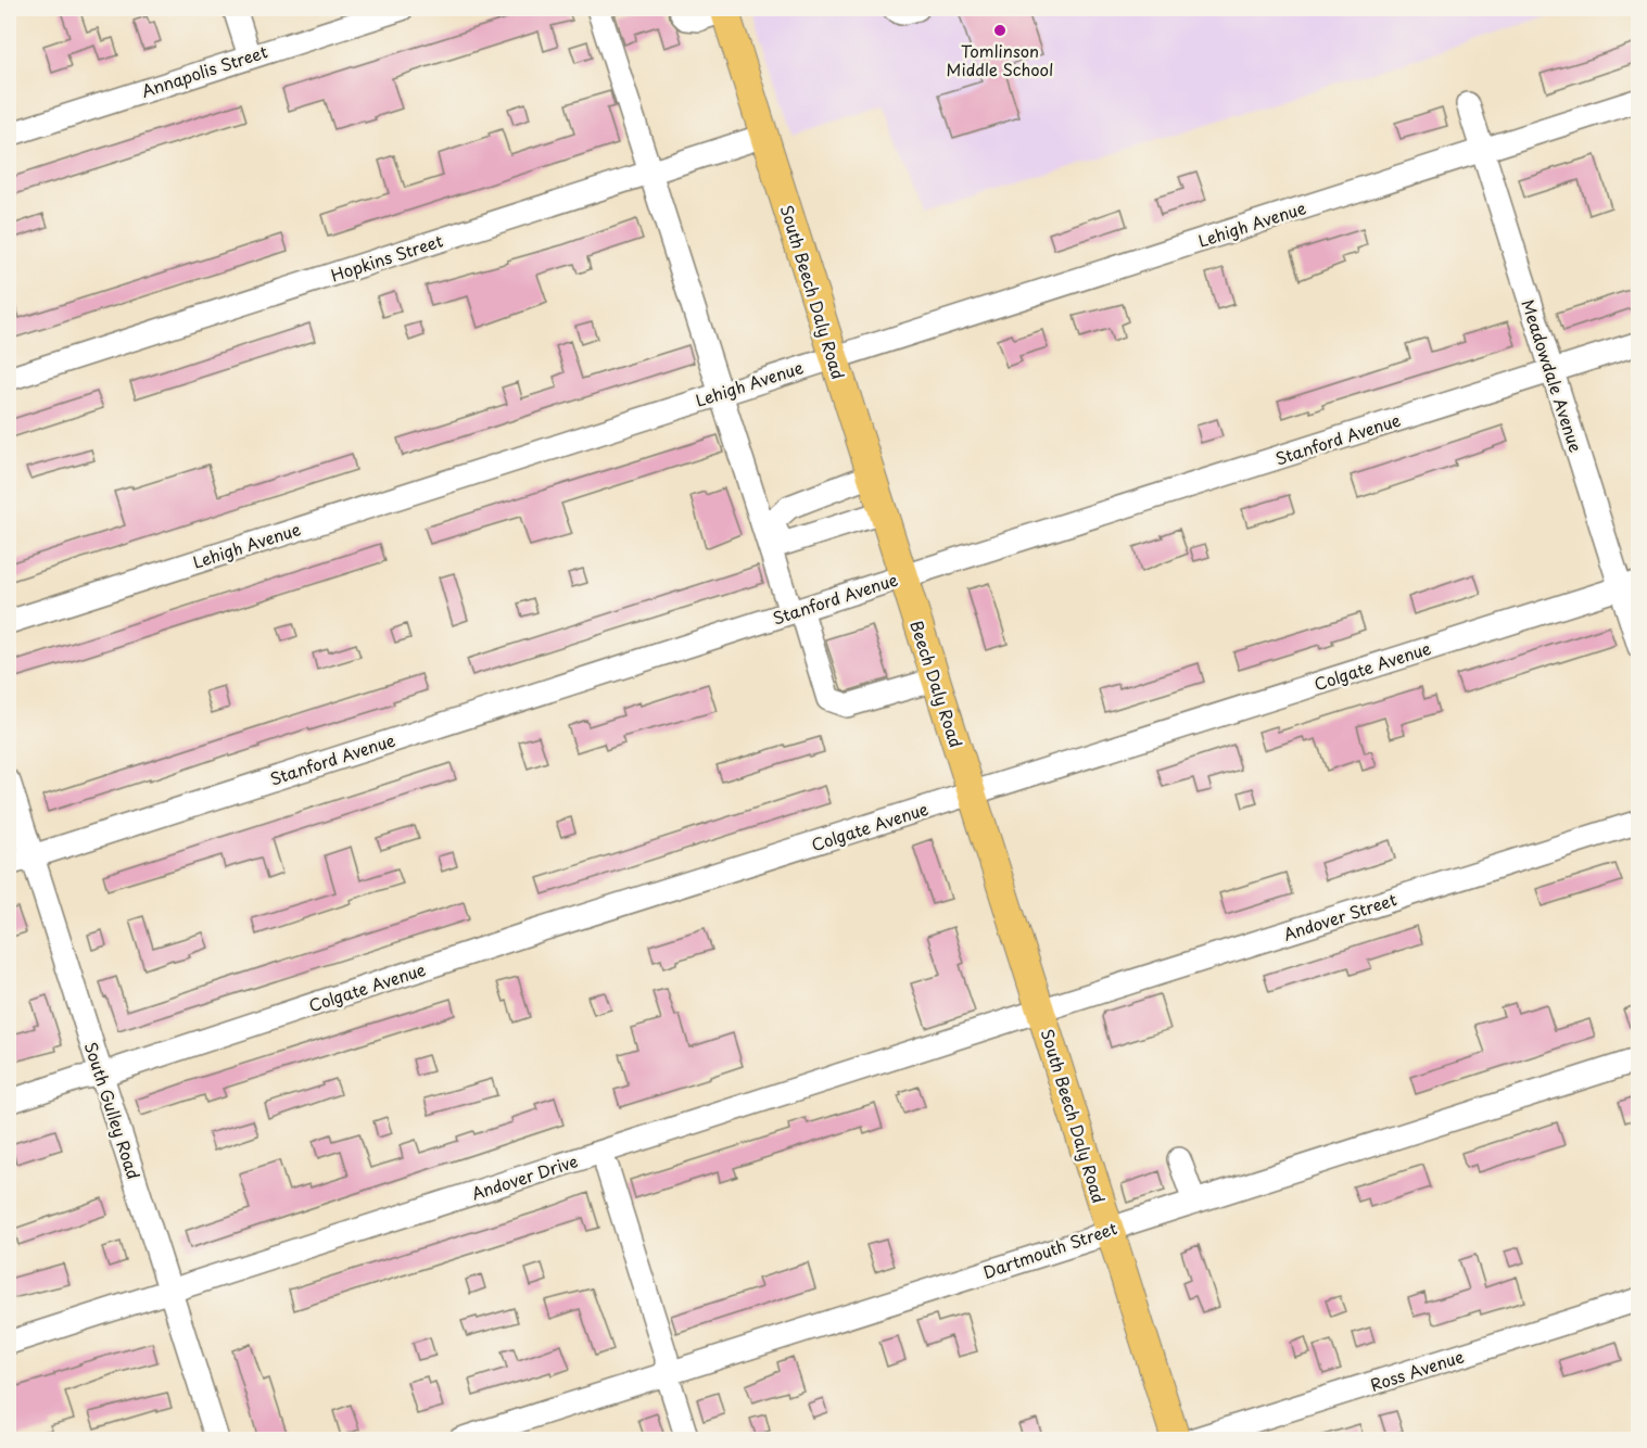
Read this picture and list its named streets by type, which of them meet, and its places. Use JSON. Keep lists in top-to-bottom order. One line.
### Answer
{"streets":{"main road":["South Beech Daly Road","Beech Daly Road"],"street":["Annapolis Street","Lehigh Avenue","Hopkins Street","Meadowdale Avenue","Stanford Avenue","Colgate Avenue","Andover Street","South Gulley Road","Andover Drive","Dartmouth Street","Ross Avenue"]},"crossings":[["Lehigh Avenue","South Beech Daly Road"],["Lehigh Avenue","Meadowdale Avenue"],["Hopkins Street","South Beech Daly Road"],["South Beech Daly Road","Stanford Avenue"],["South Beech Daly Road","Colgate Avenue"],["South Beech Daly Road","Beech Daly Road"],["South Beech Daly Road","Andover Street"],["South Beech Daly Road","Andover Drive"],["South Beech Daly Road","Dartmouth Street"],["Meadowdale Avenue","Stanford Avenue"],["Meadowdale Avenue","Colgate Avenue"],["Stanford Avenue","Beech Daly Road"],["Stanford Avenue","South Gulley Road"],["Colgate Avenue","Beech Daly Road"],["Colgate Avenue","South Gulley Road"],["Andover Street","Andover Drive"],["South Gulley Road","Andover Drive"]],"places":["Tomlinson Middle School"]}
